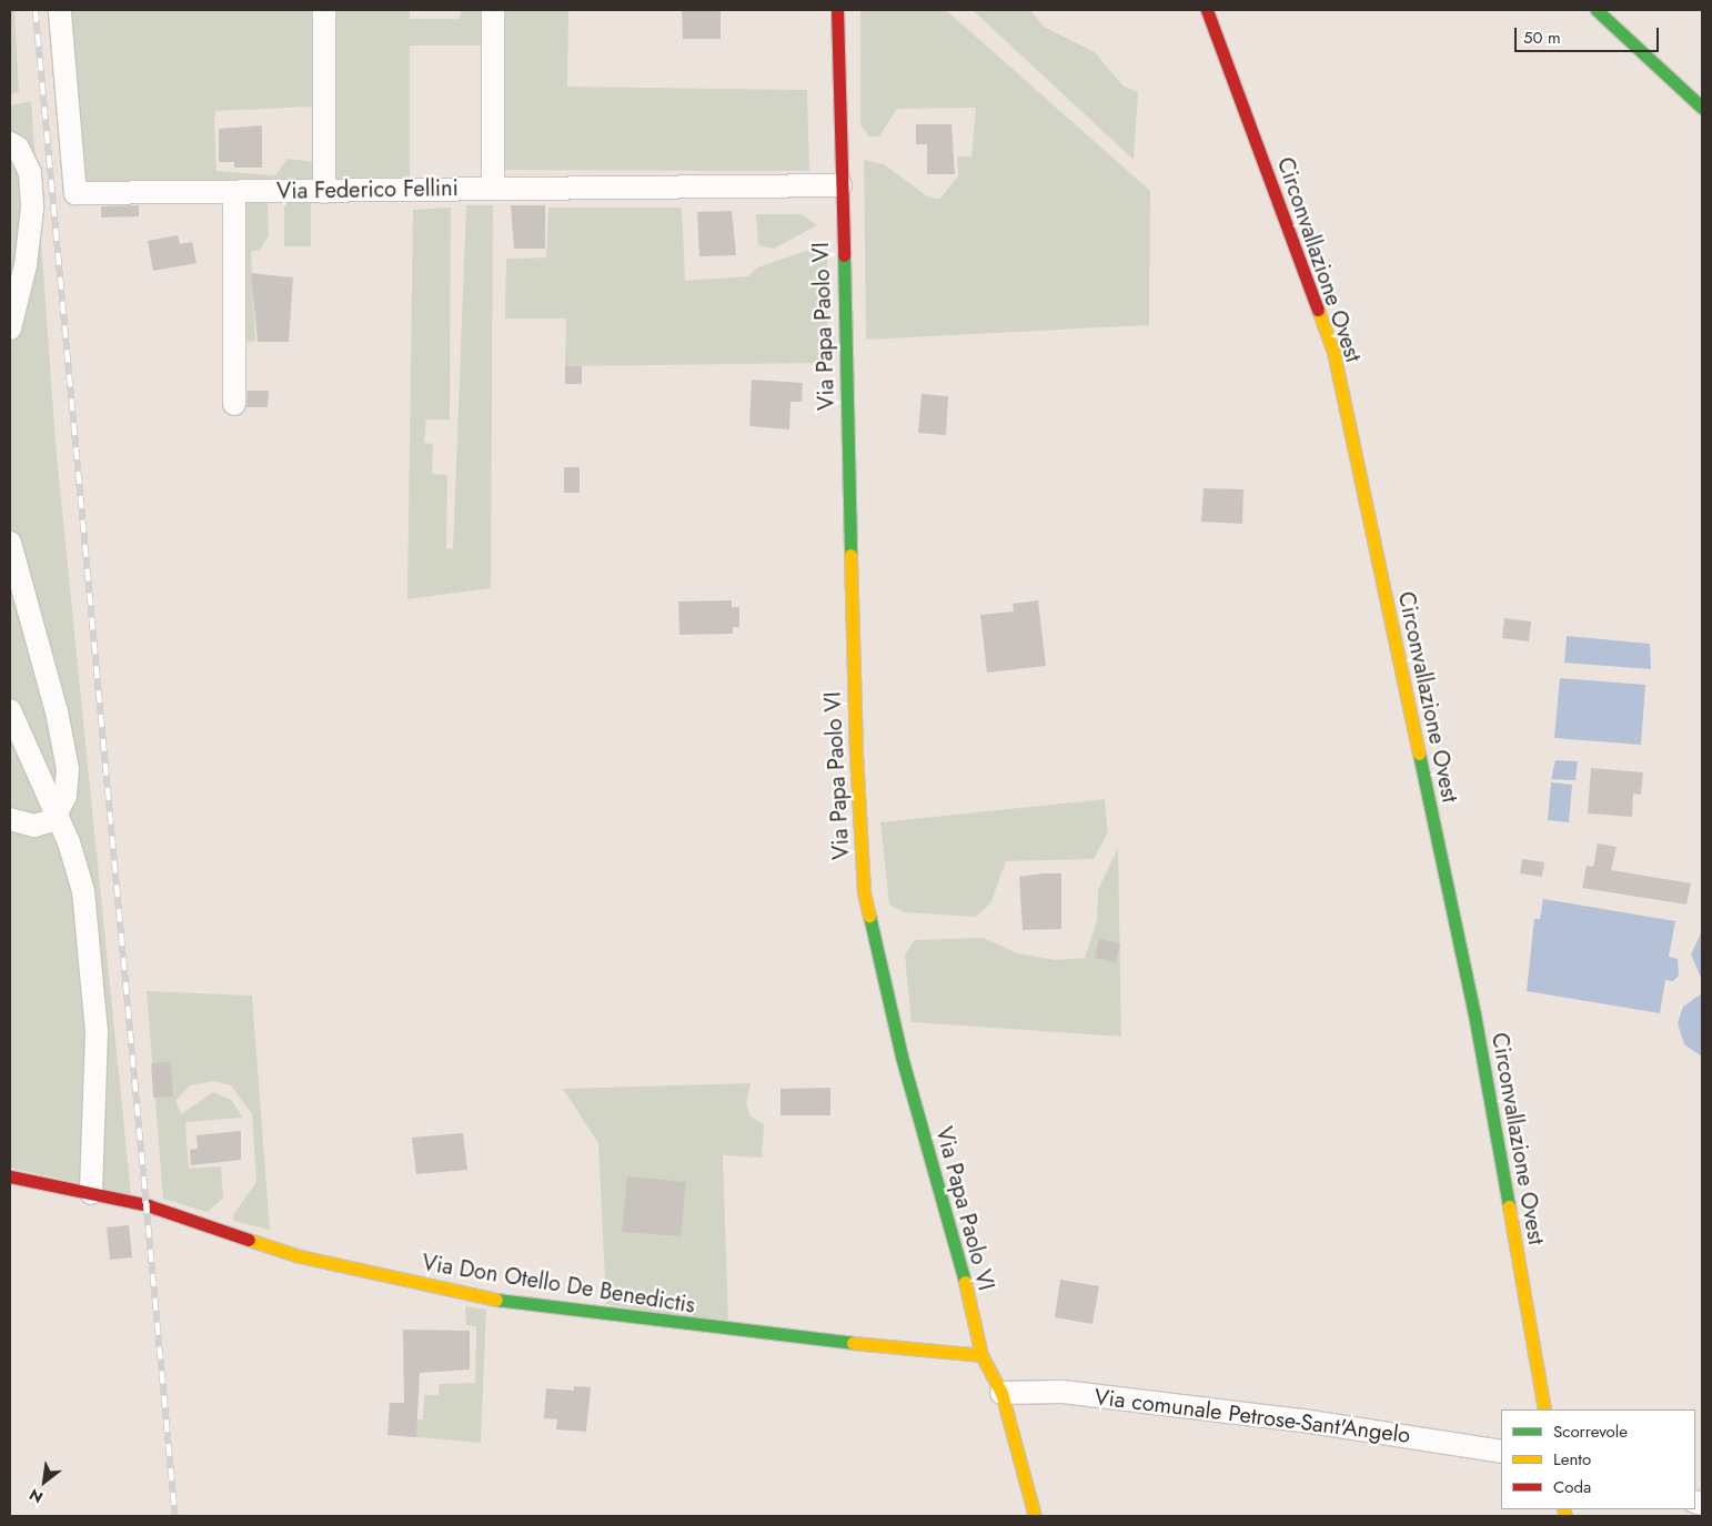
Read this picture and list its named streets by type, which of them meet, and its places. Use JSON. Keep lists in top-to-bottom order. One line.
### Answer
{"streets":{"street":["Via Federico Fellini","Circonvallazione Ovest","Via Papa Paolo VI","Via Don Otello De Benedictis","Via comunale Petrose-Sant'Angelo"]},"crossings":[["Via Federico Fellini","Via Papa Paolo VI"],["Via Papa Paolo VI","Via Don Otello De Benedictis"],["Via Papa Paolo VI","Via comunale Petrose-Sant'Angelo"]],"legend":["Scorrevole","Lento","Coda"],"scale_bar":"50 m","north":"bottom left"}
